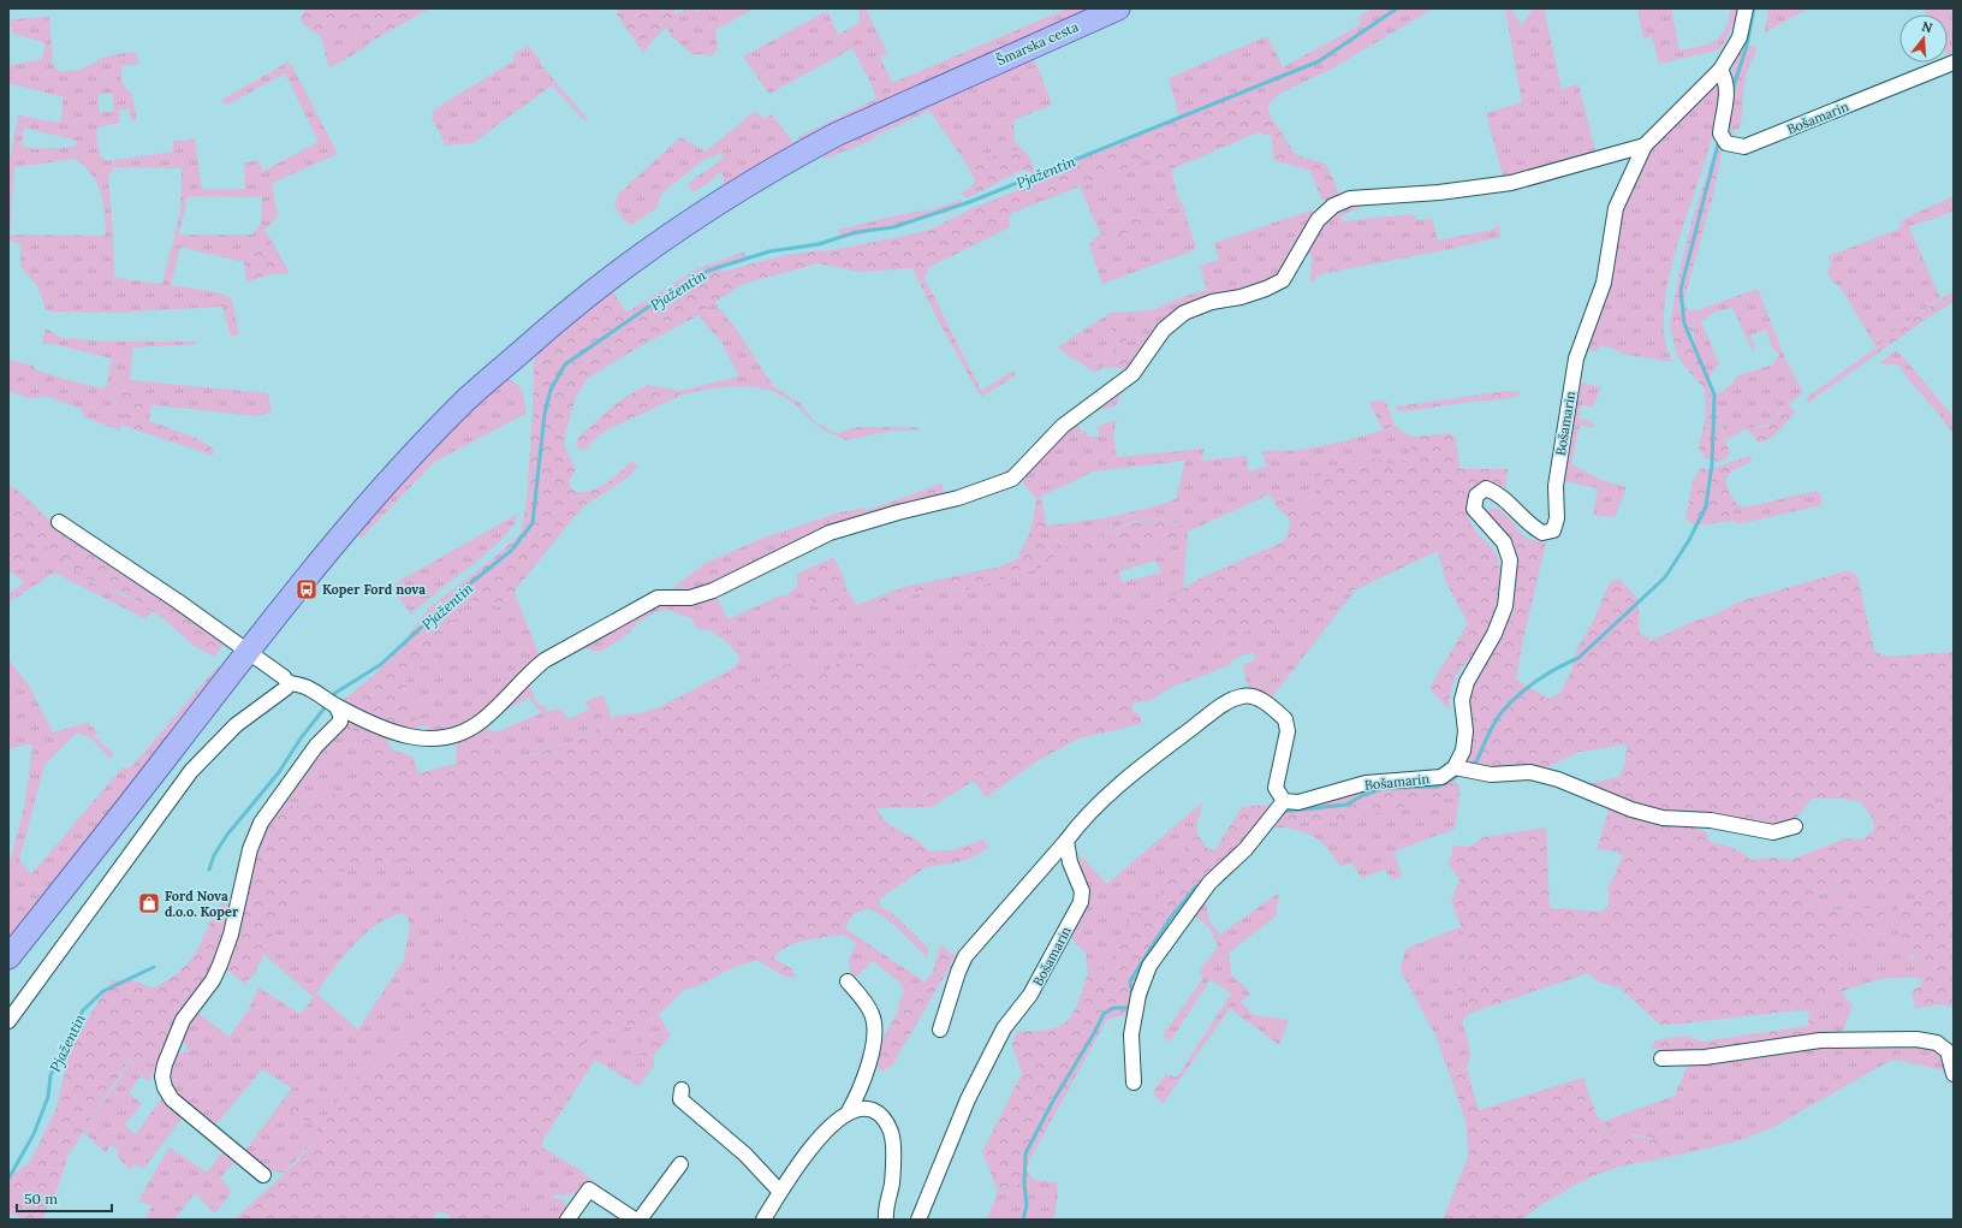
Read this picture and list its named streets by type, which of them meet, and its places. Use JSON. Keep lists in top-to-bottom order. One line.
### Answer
{"streets":{"main road":["Šmarska cesta"],"street":["Bošamarin"]},"water":["Pjažentin"],"places":{"bus stop":["Koper Ford nova"],"shop":["Ford Nova d.o.o. Koper"]},"scale_bar":"50 m","north":"top"}
